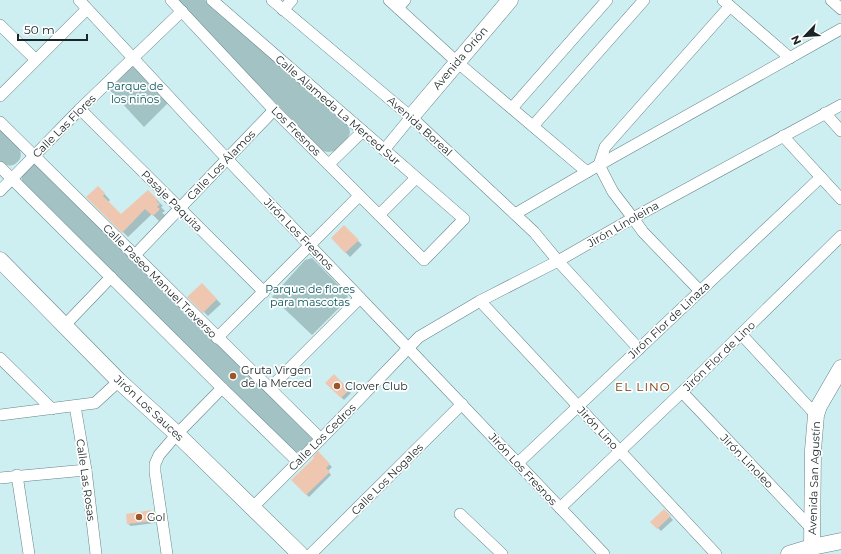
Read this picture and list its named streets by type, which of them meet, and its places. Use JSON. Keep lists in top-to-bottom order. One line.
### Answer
{"streets":{"street":["Avenida Orión","Calle Alameda La Merced Sur","Calle Las Flores","Avenida Boreal","Los Fresnos","Calle Los Álamos","Pasaje Paquita","Jirón Linoleina","Jirón Los Fresnos","Calle Paseo Manuel Traverso","Jirón Flor de Linaza","Jirón Flor de Lino","Jirón Los Sauces","Jirón Lino","Calle Los Cedros","Jirón Linoleo","Avenida San Agustín","Calle Los Nogales","Calle Las Rosas"]},"crossings":[["Avenida Orión","Avenida Boreal"],["Calle Alameda La Merced Sur","Los Fresnos"],["Calle Las Flores","Los Fresnos"],["Calle Las Flores","Pasaje Paquita"],["Calle Las Flores","Jirón Los Fresnos"],["Calle Las Flores","Calle Paseo Manuel Traverso"],["Avenida Boreal","Jirón Linoleina"],["Los Fresnos","Calle Los Álamos"],["Calle Los Álamos","Pasaje Paquita"],["Calle Los Álamos","Jirón Los Fresnos"],["Calle Los Álamos","Calle Paseo Manuel Traverso"],["Jirón Linoleina","Jirón Los Fresnos"],["Jirón Linoleina","Jirón Lino"],["Jirón Linoleina","Calle Los Cedros"],["Jirón Los Fresnos","Jirón Flor de Linaza"],["Jirón Los Fresnos","Jirón Flor de Lino"],["Jirón Los Fresnos","Calle Los Cedros"],["Jirón Los Fresnos","Calle Los Nogales"],["Calle Paseo Manuel Traverso","Calle Los Cedros"],["Jirón Flor de Linaza","Jirón Lino"],["Jirón Flor de Lino","Jirón Lino"],["Jirón Flor de Lino","Jirón Linoleo"],["Jirón Los Sauces","Calle Los Cedros"],["Jirón Linoleo","Avenida San Agustín"]],"districts":["EL LINO"],"parks":["Parque de los niños","Parque de flores para mascotas"],"places":["Gruta Virgen de la Merced","Clover Club","Gol"],"scale_bar":"50 m","north":"bottom left"}
